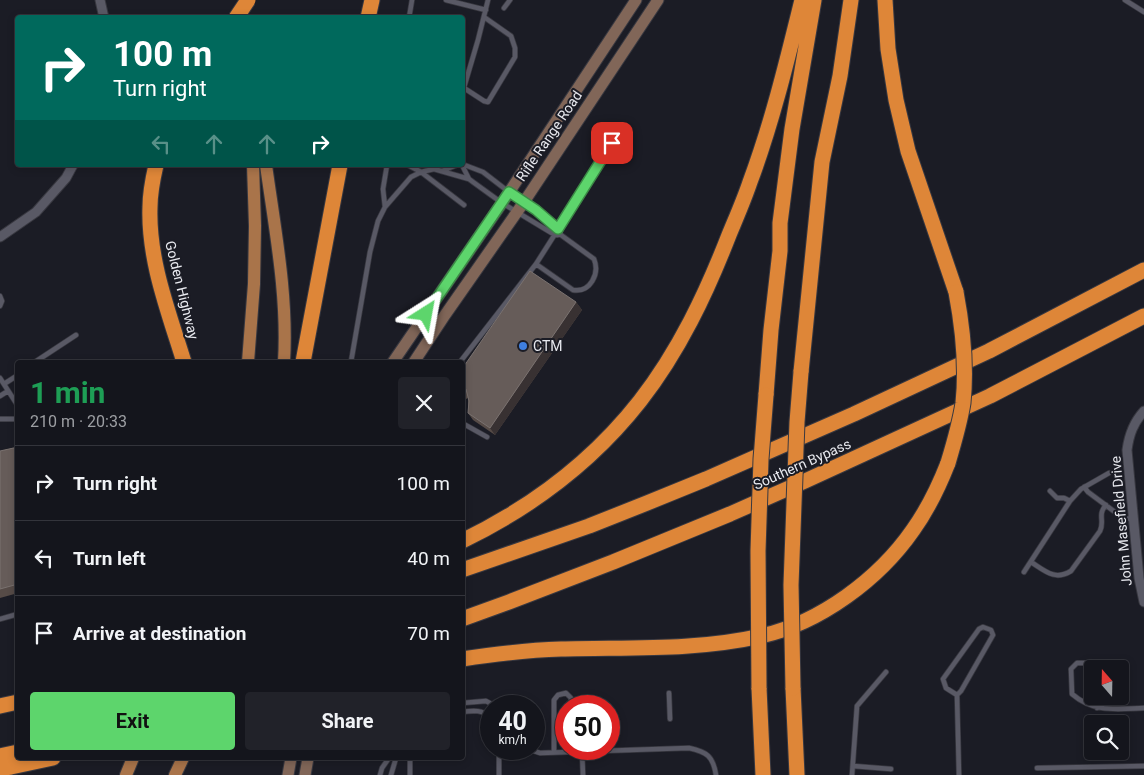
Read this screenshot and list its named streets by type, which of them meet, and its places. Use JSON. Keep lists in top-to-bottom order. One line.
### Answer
{"streets":{"highway":["Golden Highway","Southern Bypass"],"main road":["Rifle Range Road"],"street":["John Masefield Drive"]},"places":["CTM"],"north":"top","page":{"turn":["100 m","Turn right"],"heading":["1 min","210 m · 20:33"],"list":[{"name":"Turn right","value":"100 m"},{"name":"Turn left","value":"40 m"},{"name":"Arrive at destination","value":"70 m"}],"buttons":["Exit","Share"],"speed":"40 km/h","limit":"50"}}
